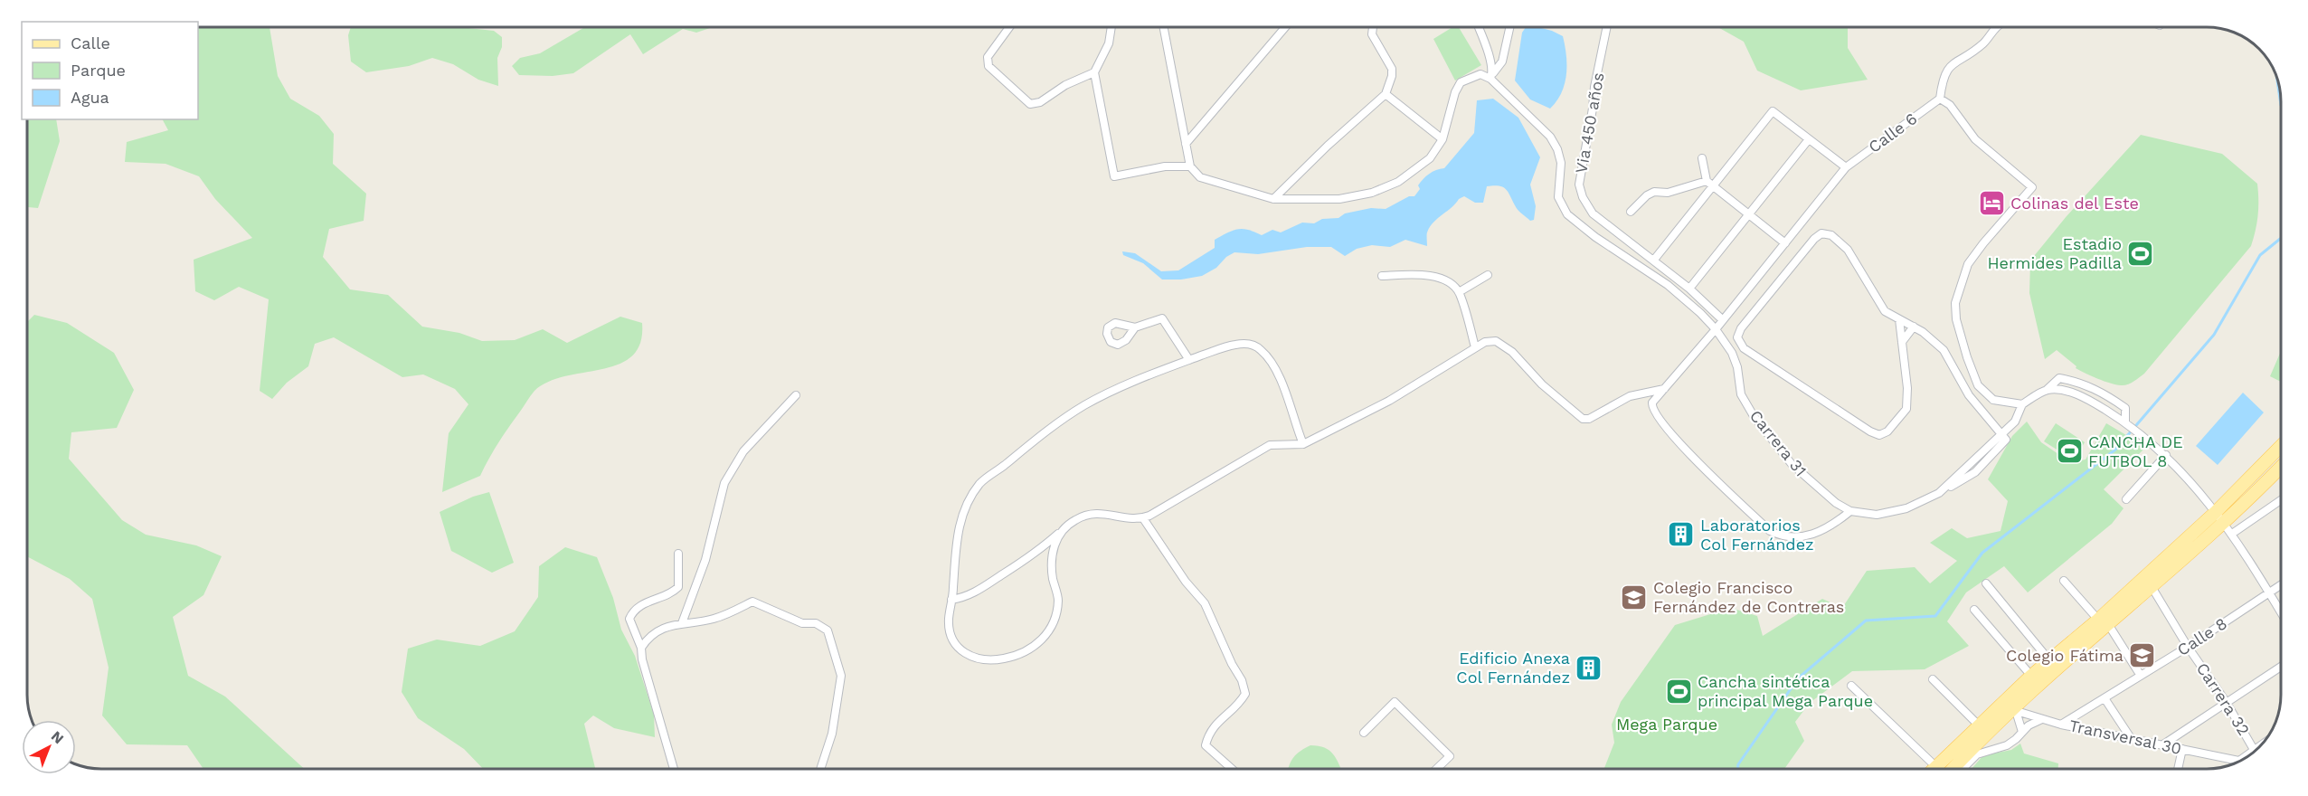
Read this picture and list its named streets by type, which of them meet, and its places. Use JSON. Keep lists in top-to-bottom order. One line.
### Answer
{"streets":{"street":["Via 450 años","Calle 6","Carrera 31","Calle 8","Carrera 32","Transversal 30"]},"crossings":[["Via 450 años","Calle 6"],["Calle 6","Carrera 31"],["Calle 8","Carrera 32"],["Calle 8","Transversal 30"]],"parks":["Mega Parque"],"places":{"hotel":["Colinas del Este"],"sports":["Estadio Hermides Padilla","CANCHA DE FUTBOL 8","Cancha sintética principal Mega Parque"],"building":["Laboratorios Col Fernández","Edificio Anexa Col Fernández"],"school or university":["Colegio Francisco Fernández de Contreras","Colegio Fátima"]},"legend":["Calle","Parque","Agua"],"north":"top right"}
